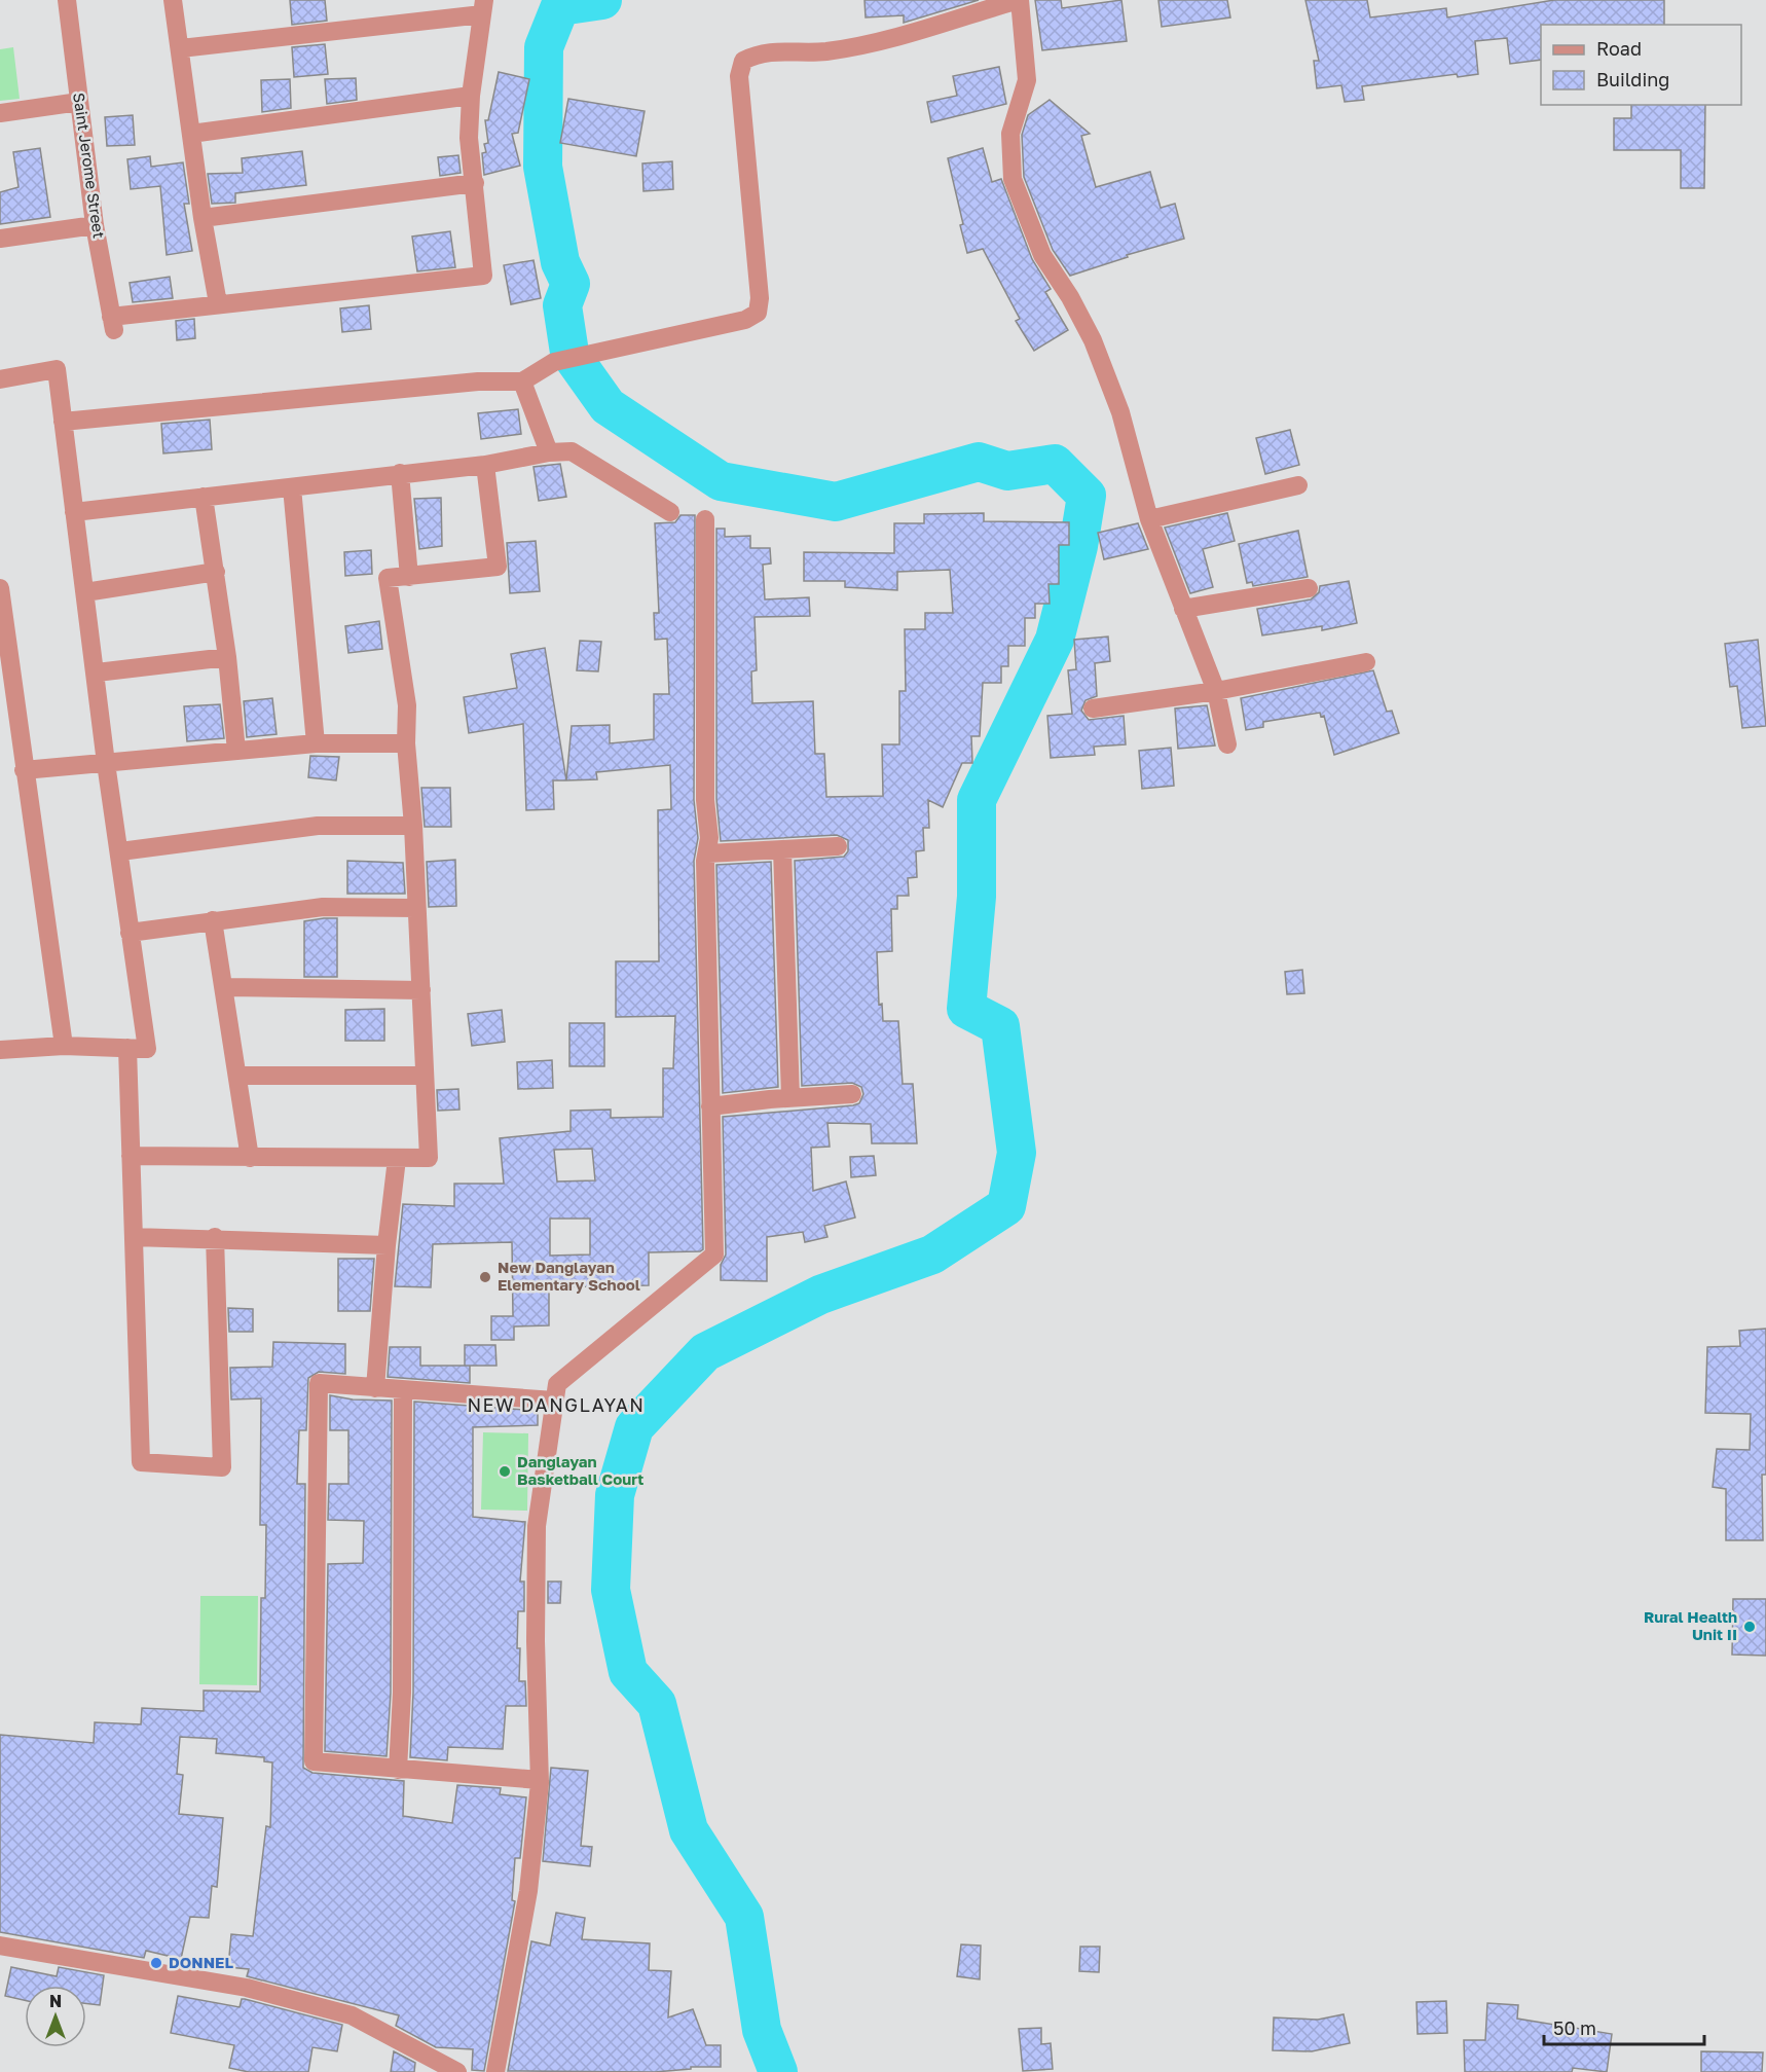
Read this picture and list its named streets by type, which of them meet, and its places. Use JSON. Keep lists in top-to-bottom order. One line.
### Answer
{"streets":{"street":["Saint Jerome Street"]},"districts":["NEW DANGLAYAN"],"places":["New Danglayan Elementary School","Danglayan Basketball Court","Rural Health Unit II","DONNEL"],"legend":["Road","Building"],"scale_bar":"50 m","north":"top"}
